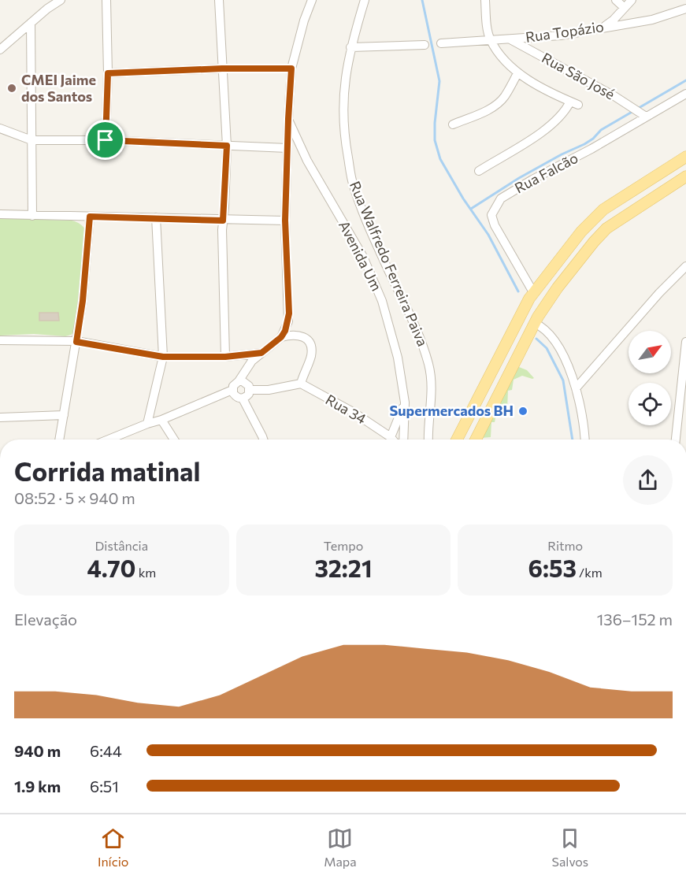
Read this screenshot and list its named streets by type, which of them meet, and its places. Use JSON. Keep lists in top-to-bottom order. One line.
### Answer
{"streets":{"street":["Rua Topázio","Rua São José","Rua Falcão","Avenida Um","Rua Walfredo Ferreira Paiva","Rua 34"]},"crossings":[["Rua Topázio","Rua São José"],["Rua São José","Rua Falcão"]],"places":["CMEI Jaime dos Santos","Supermercados BH"],"north":"top right","page":{"heading":["Corrida matinal","08:52 · 5 × 940 m"],"stats":[["Distância","4.70 km"],["Tempo","32:21"],["Ritmo","6:53 /km"]],"chart":["Elevação","136–152 m"],"list":[{"name":"940 m","note":"6:44"},{"name":"1.9 km","note":"6:51"}],"tabs":["Início","Mapa","Salvos"]}}
